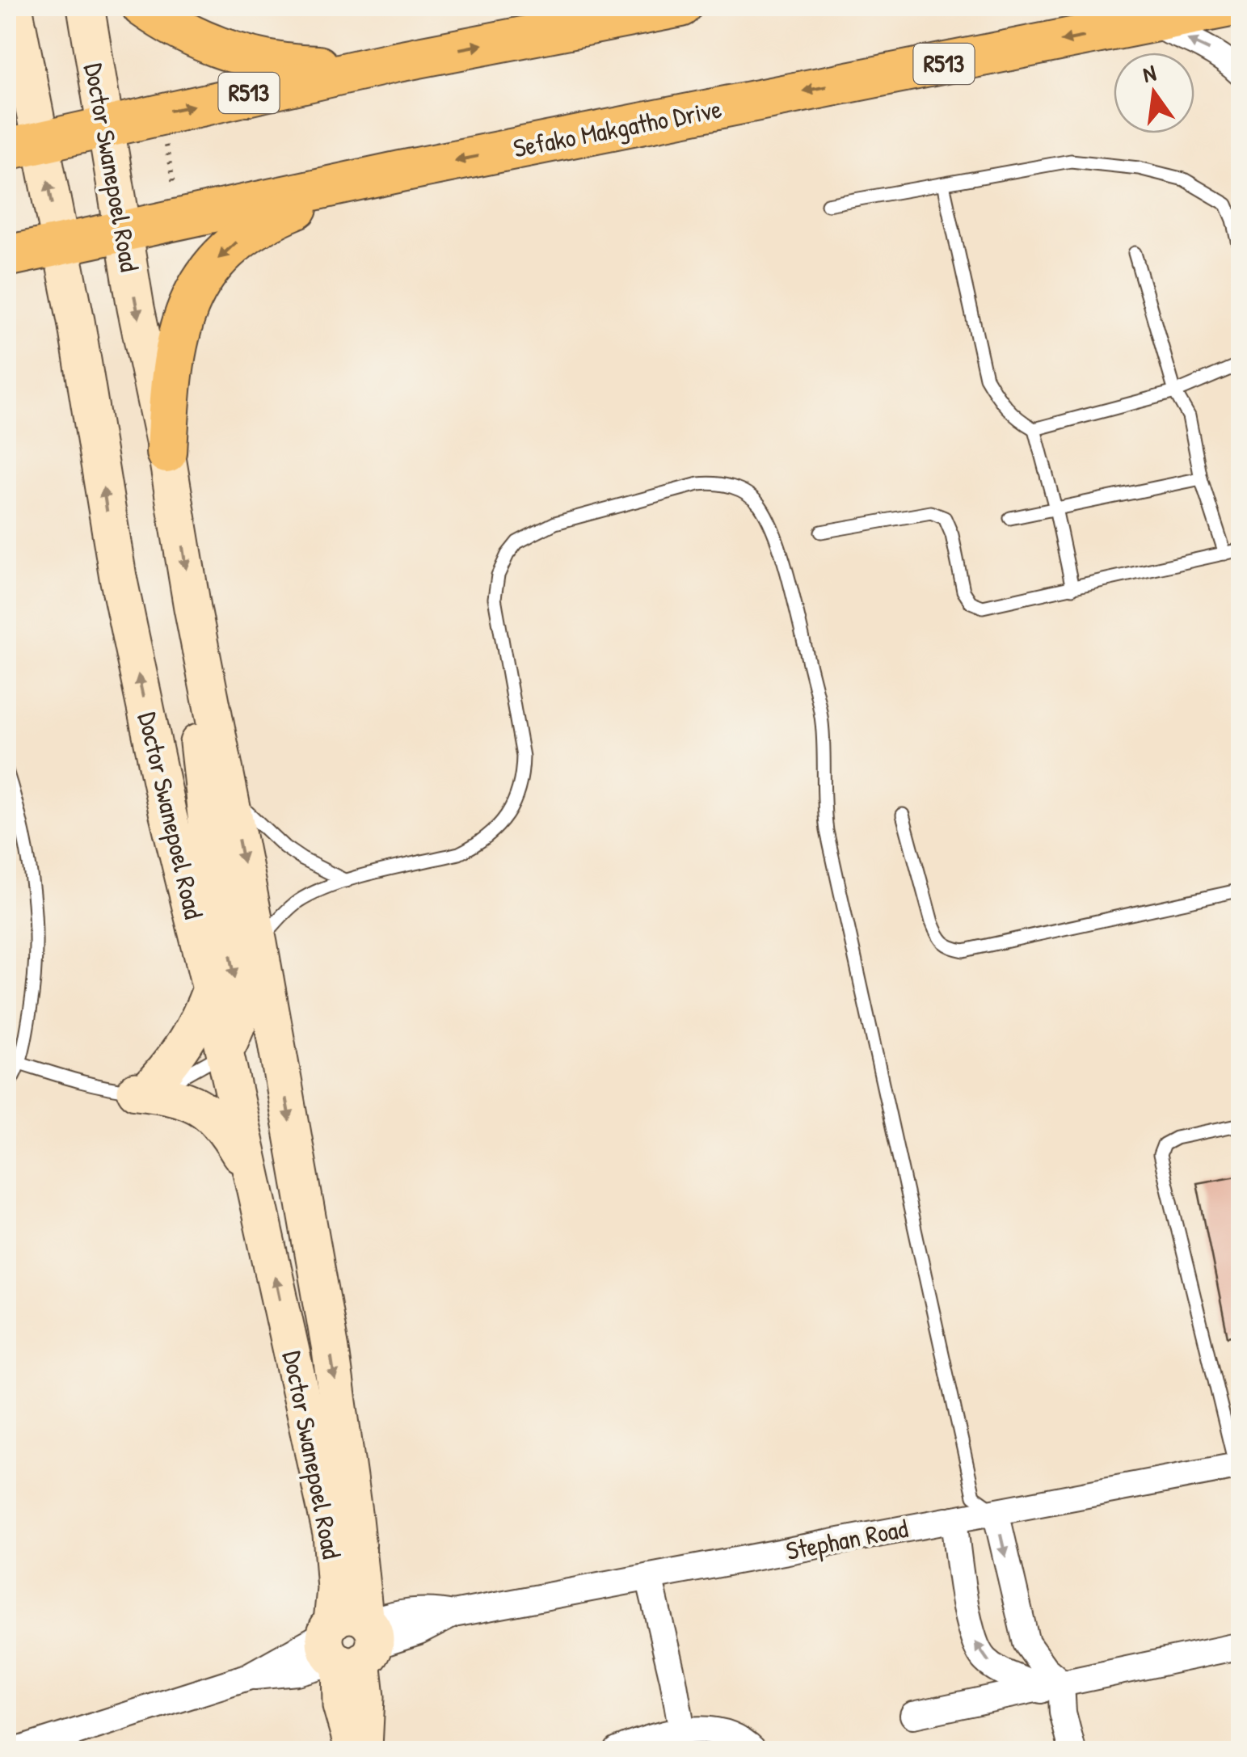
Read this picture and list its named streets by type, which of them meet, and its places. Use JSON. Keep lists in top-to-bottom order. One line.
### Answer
{"streets":{"main road":["R513","Sefako Makgatho Drive"],"street":["Doctor Swanepoel Road","Stephan Road"]},"crossings":[["R513","Doctor Swanepoel Road"],["Sefako Makgatho Drive","Doctor Swanepoel Road"],["Doctor Swanepoel Road","Stephan Road"]],"north":"top"}
